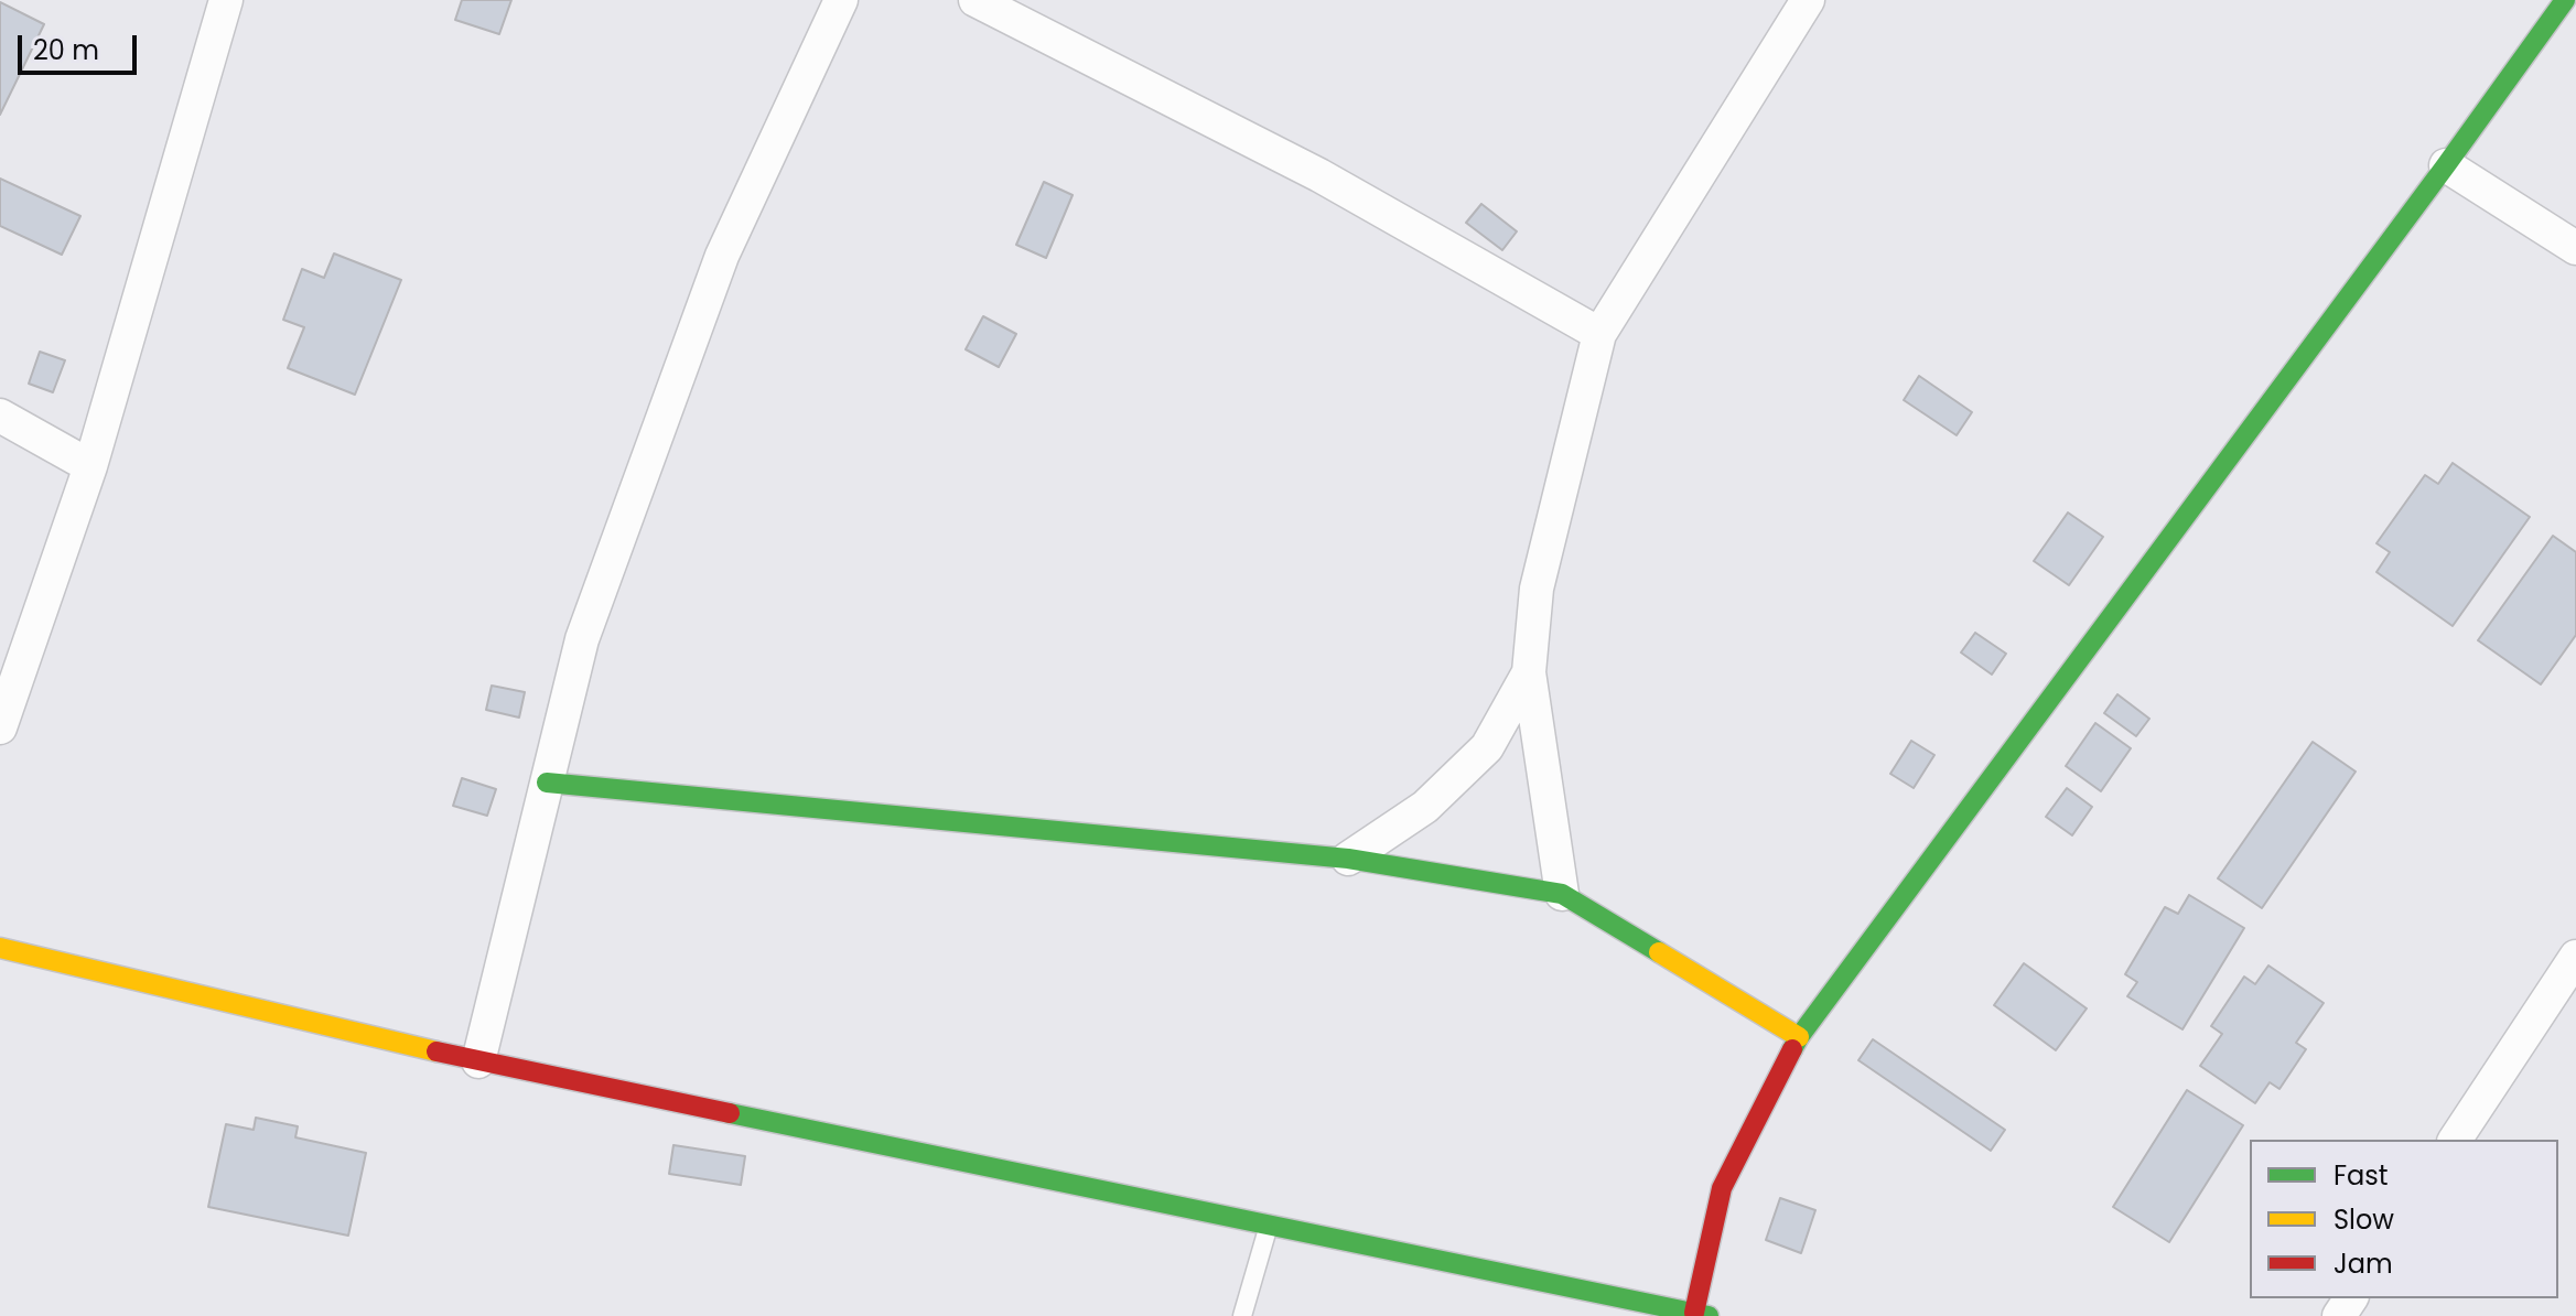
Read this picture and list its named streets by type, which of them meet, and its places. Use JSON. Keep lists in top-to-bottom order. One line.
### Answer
{"legend":["Fast","Slow","Jam"],"scale_bar":"20 m"}
